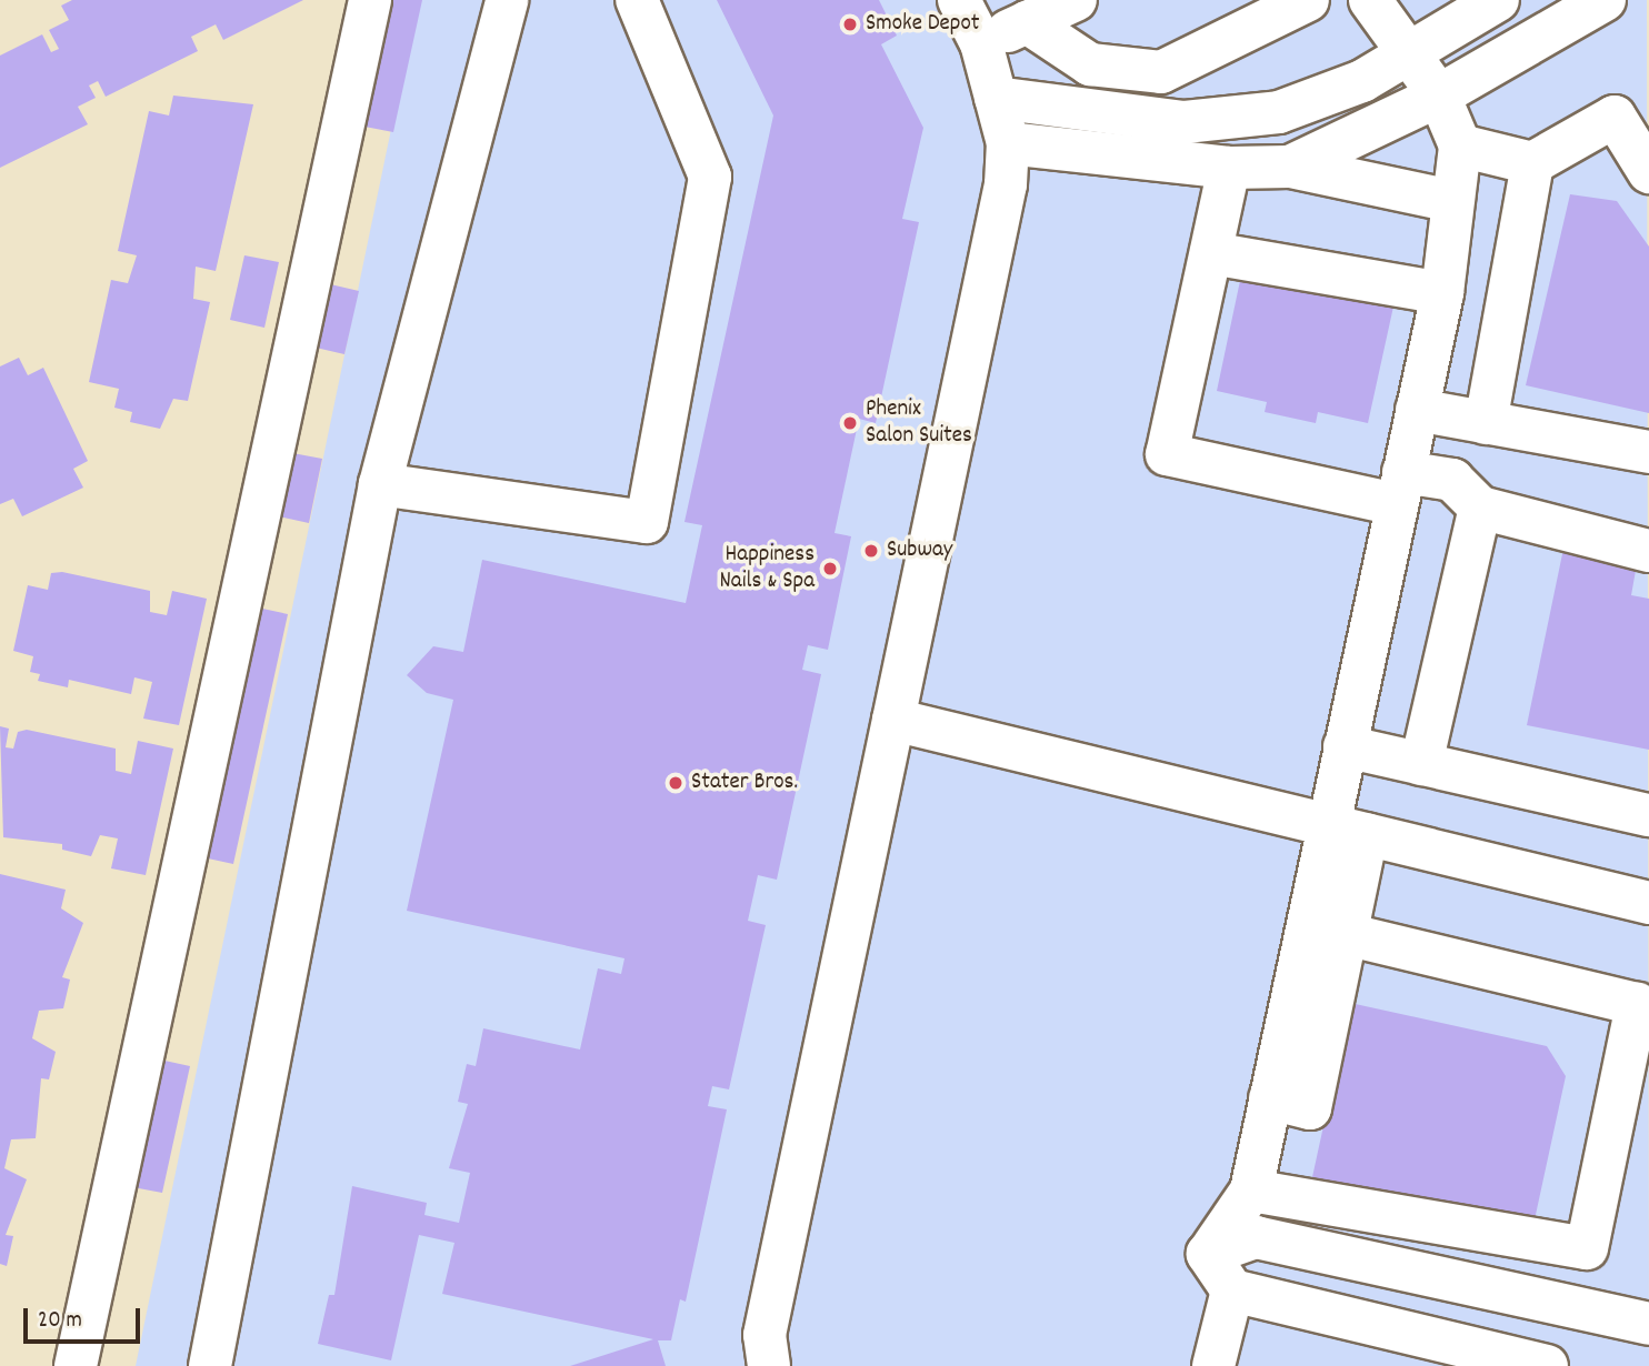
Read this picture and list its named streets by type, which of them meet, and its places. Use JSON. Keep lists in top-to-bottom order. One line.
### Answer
{"places":["Smoke Depot","Phenix Salon Suites","Subway","Happiness Nails & Spa","Stater Bros."],"scale_bar":"20 m"}
